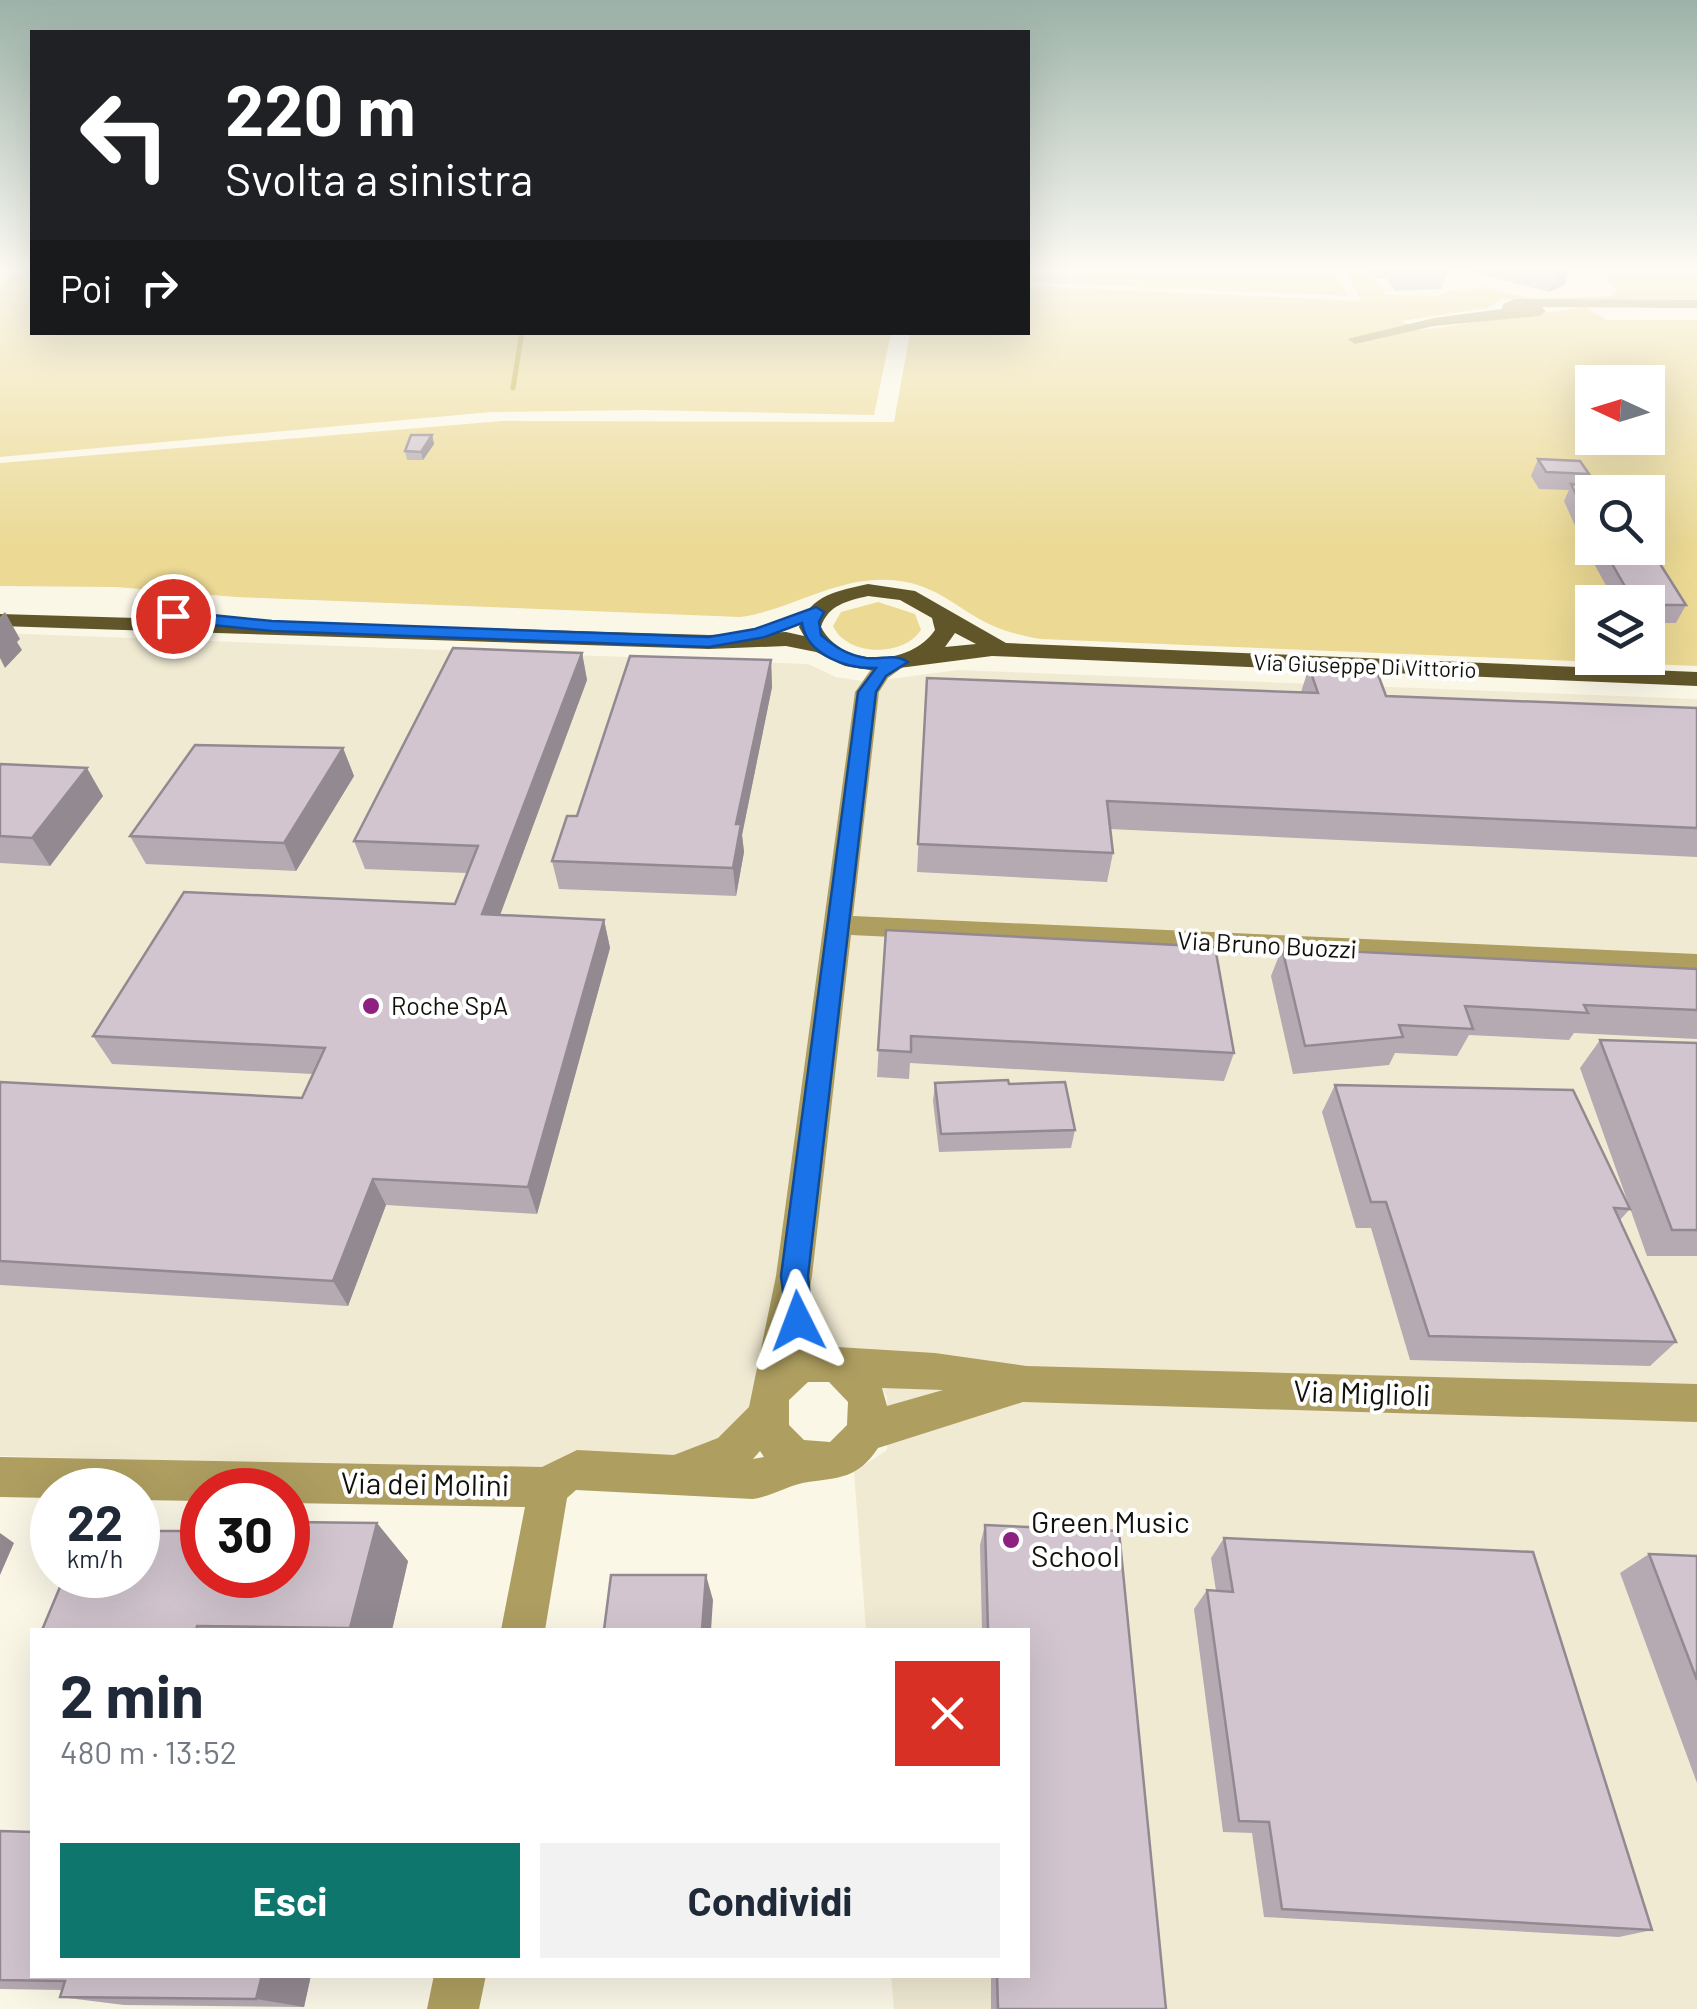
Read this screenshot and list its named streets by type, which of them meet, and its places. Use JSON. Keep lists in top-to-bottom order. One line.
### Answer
{"streets":{"main road":["Via Giuseppe Di Vittorio"],"street":["Via Bruno Buozzi","Via Miglioli","Via dei Molini"]},"places":["Roche SpA","Green Music School"],"north":"left","page":{"turn":["220 m","Svolta a sinistra"],"then":"Poi","speed":"22 km/h","limit":"30","heading":["2 min","480 m · 13:52"],"buttons":["Esci","Condividi"]}}
